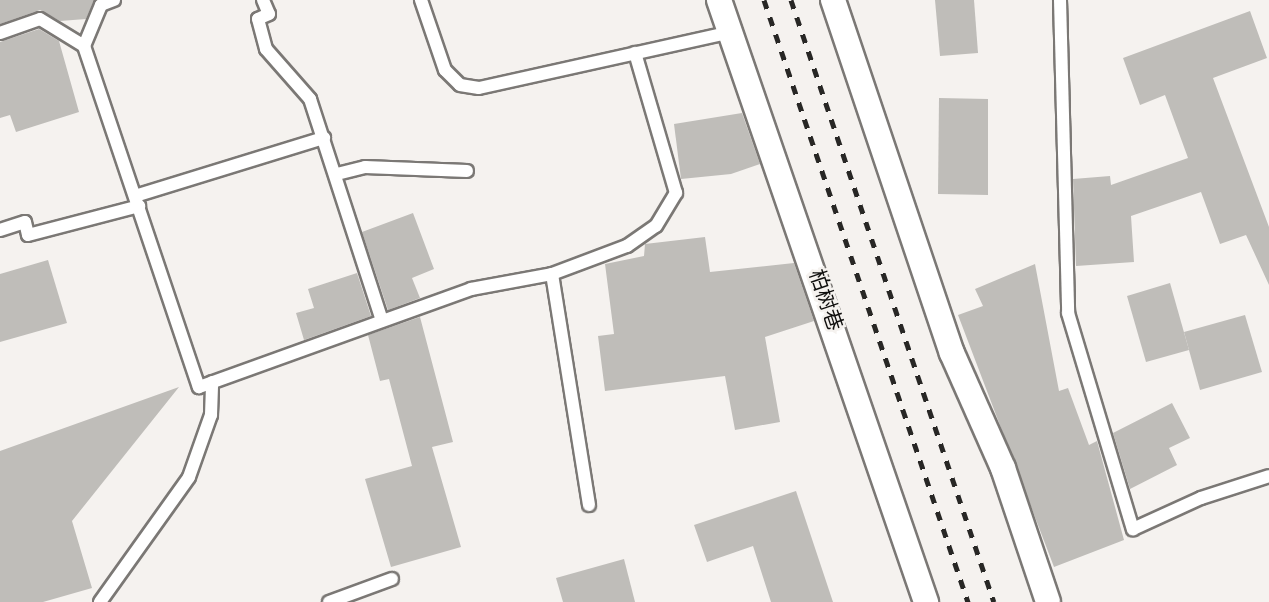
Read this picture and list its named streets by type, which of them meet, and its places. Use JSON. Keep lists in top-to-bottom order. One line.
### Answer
{"streets":{"street":["柏树巷"]}}
